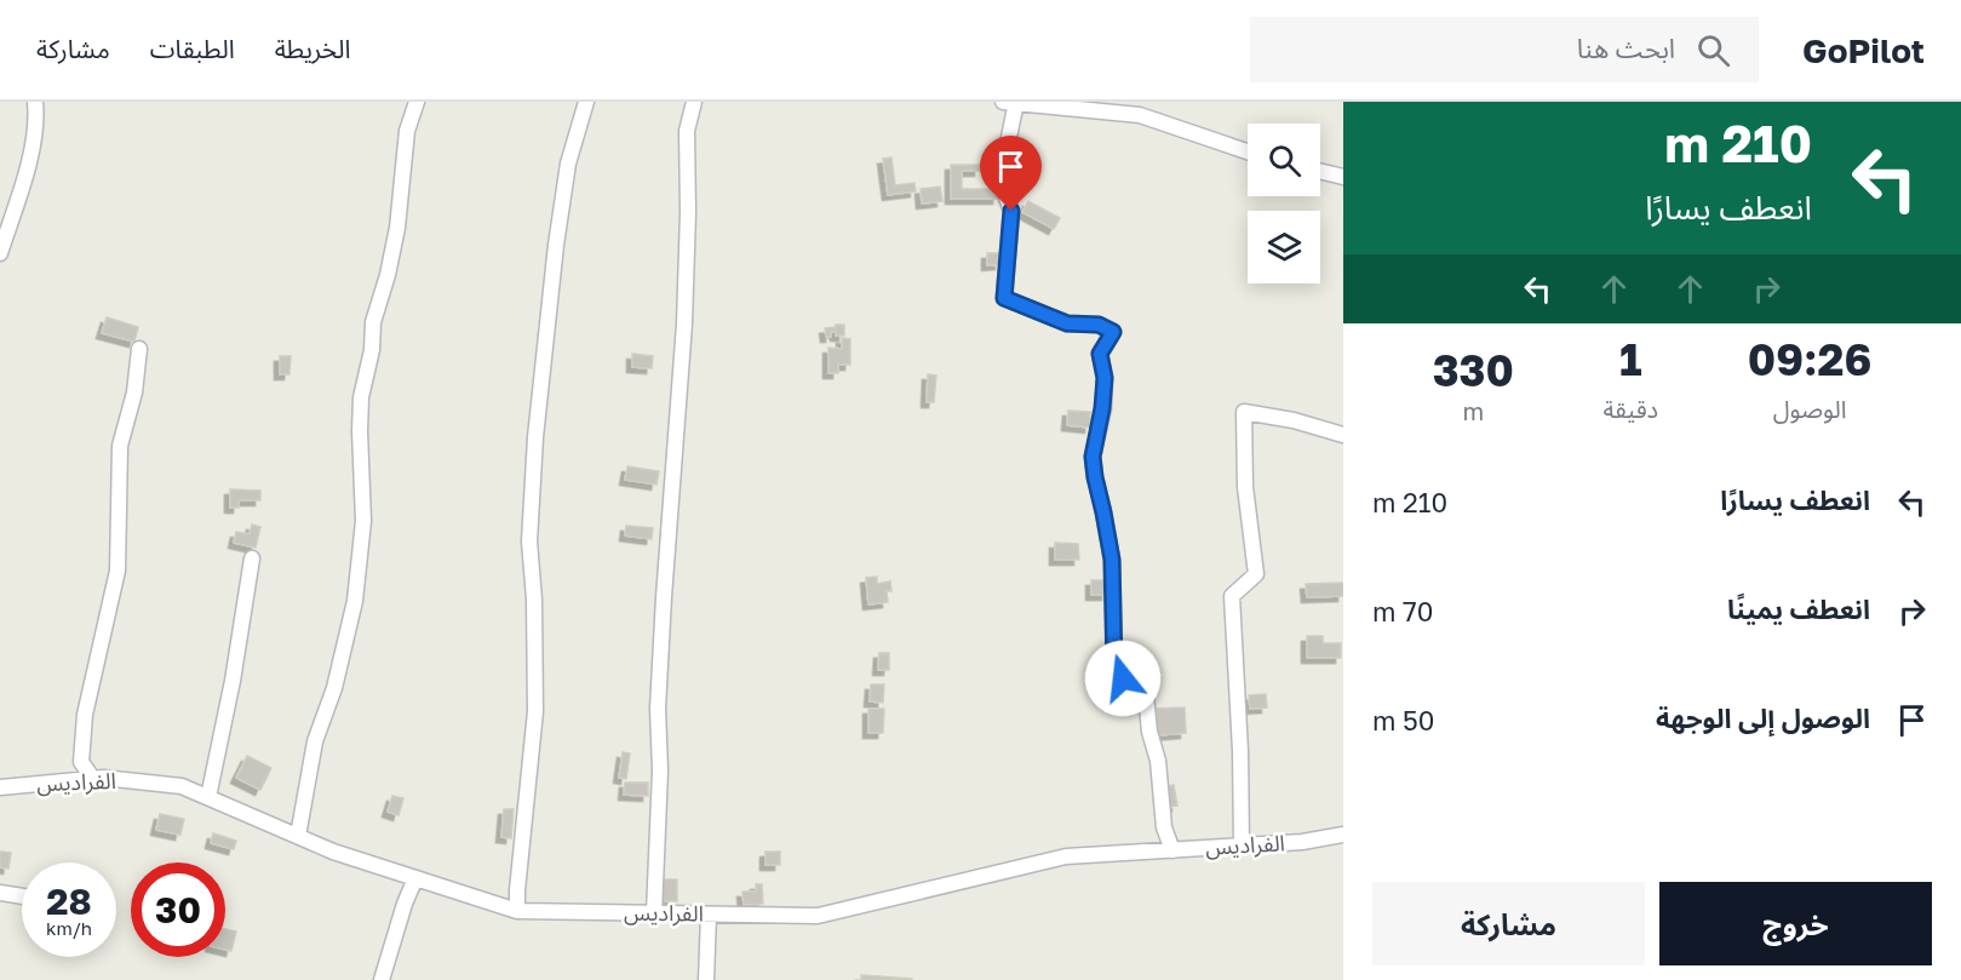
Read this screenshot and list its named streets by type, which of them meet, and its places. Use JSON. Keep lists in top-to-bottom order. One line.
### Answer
{"streets":{"street":["الفراديس"]},"page":{"header":"GoPilot","search":"ابحث هنا","nav":["الخريطة","الطبقات","مشاركة"],"turn":["210 m","انعطف يسارًا"],"eta":["09:26","الوصول","1","دقيقة","330","m"],"list":[{"name":"انعطف يسارًا","value":"210 m"},{"name":"انعطف يمينًا","value":"70 m"},{"name":"الوصول إلى الوجهة","value":"50 m"}],"speed":"28 km/h","limit":"30","buttons":["خروج","مشاركة"]}}
